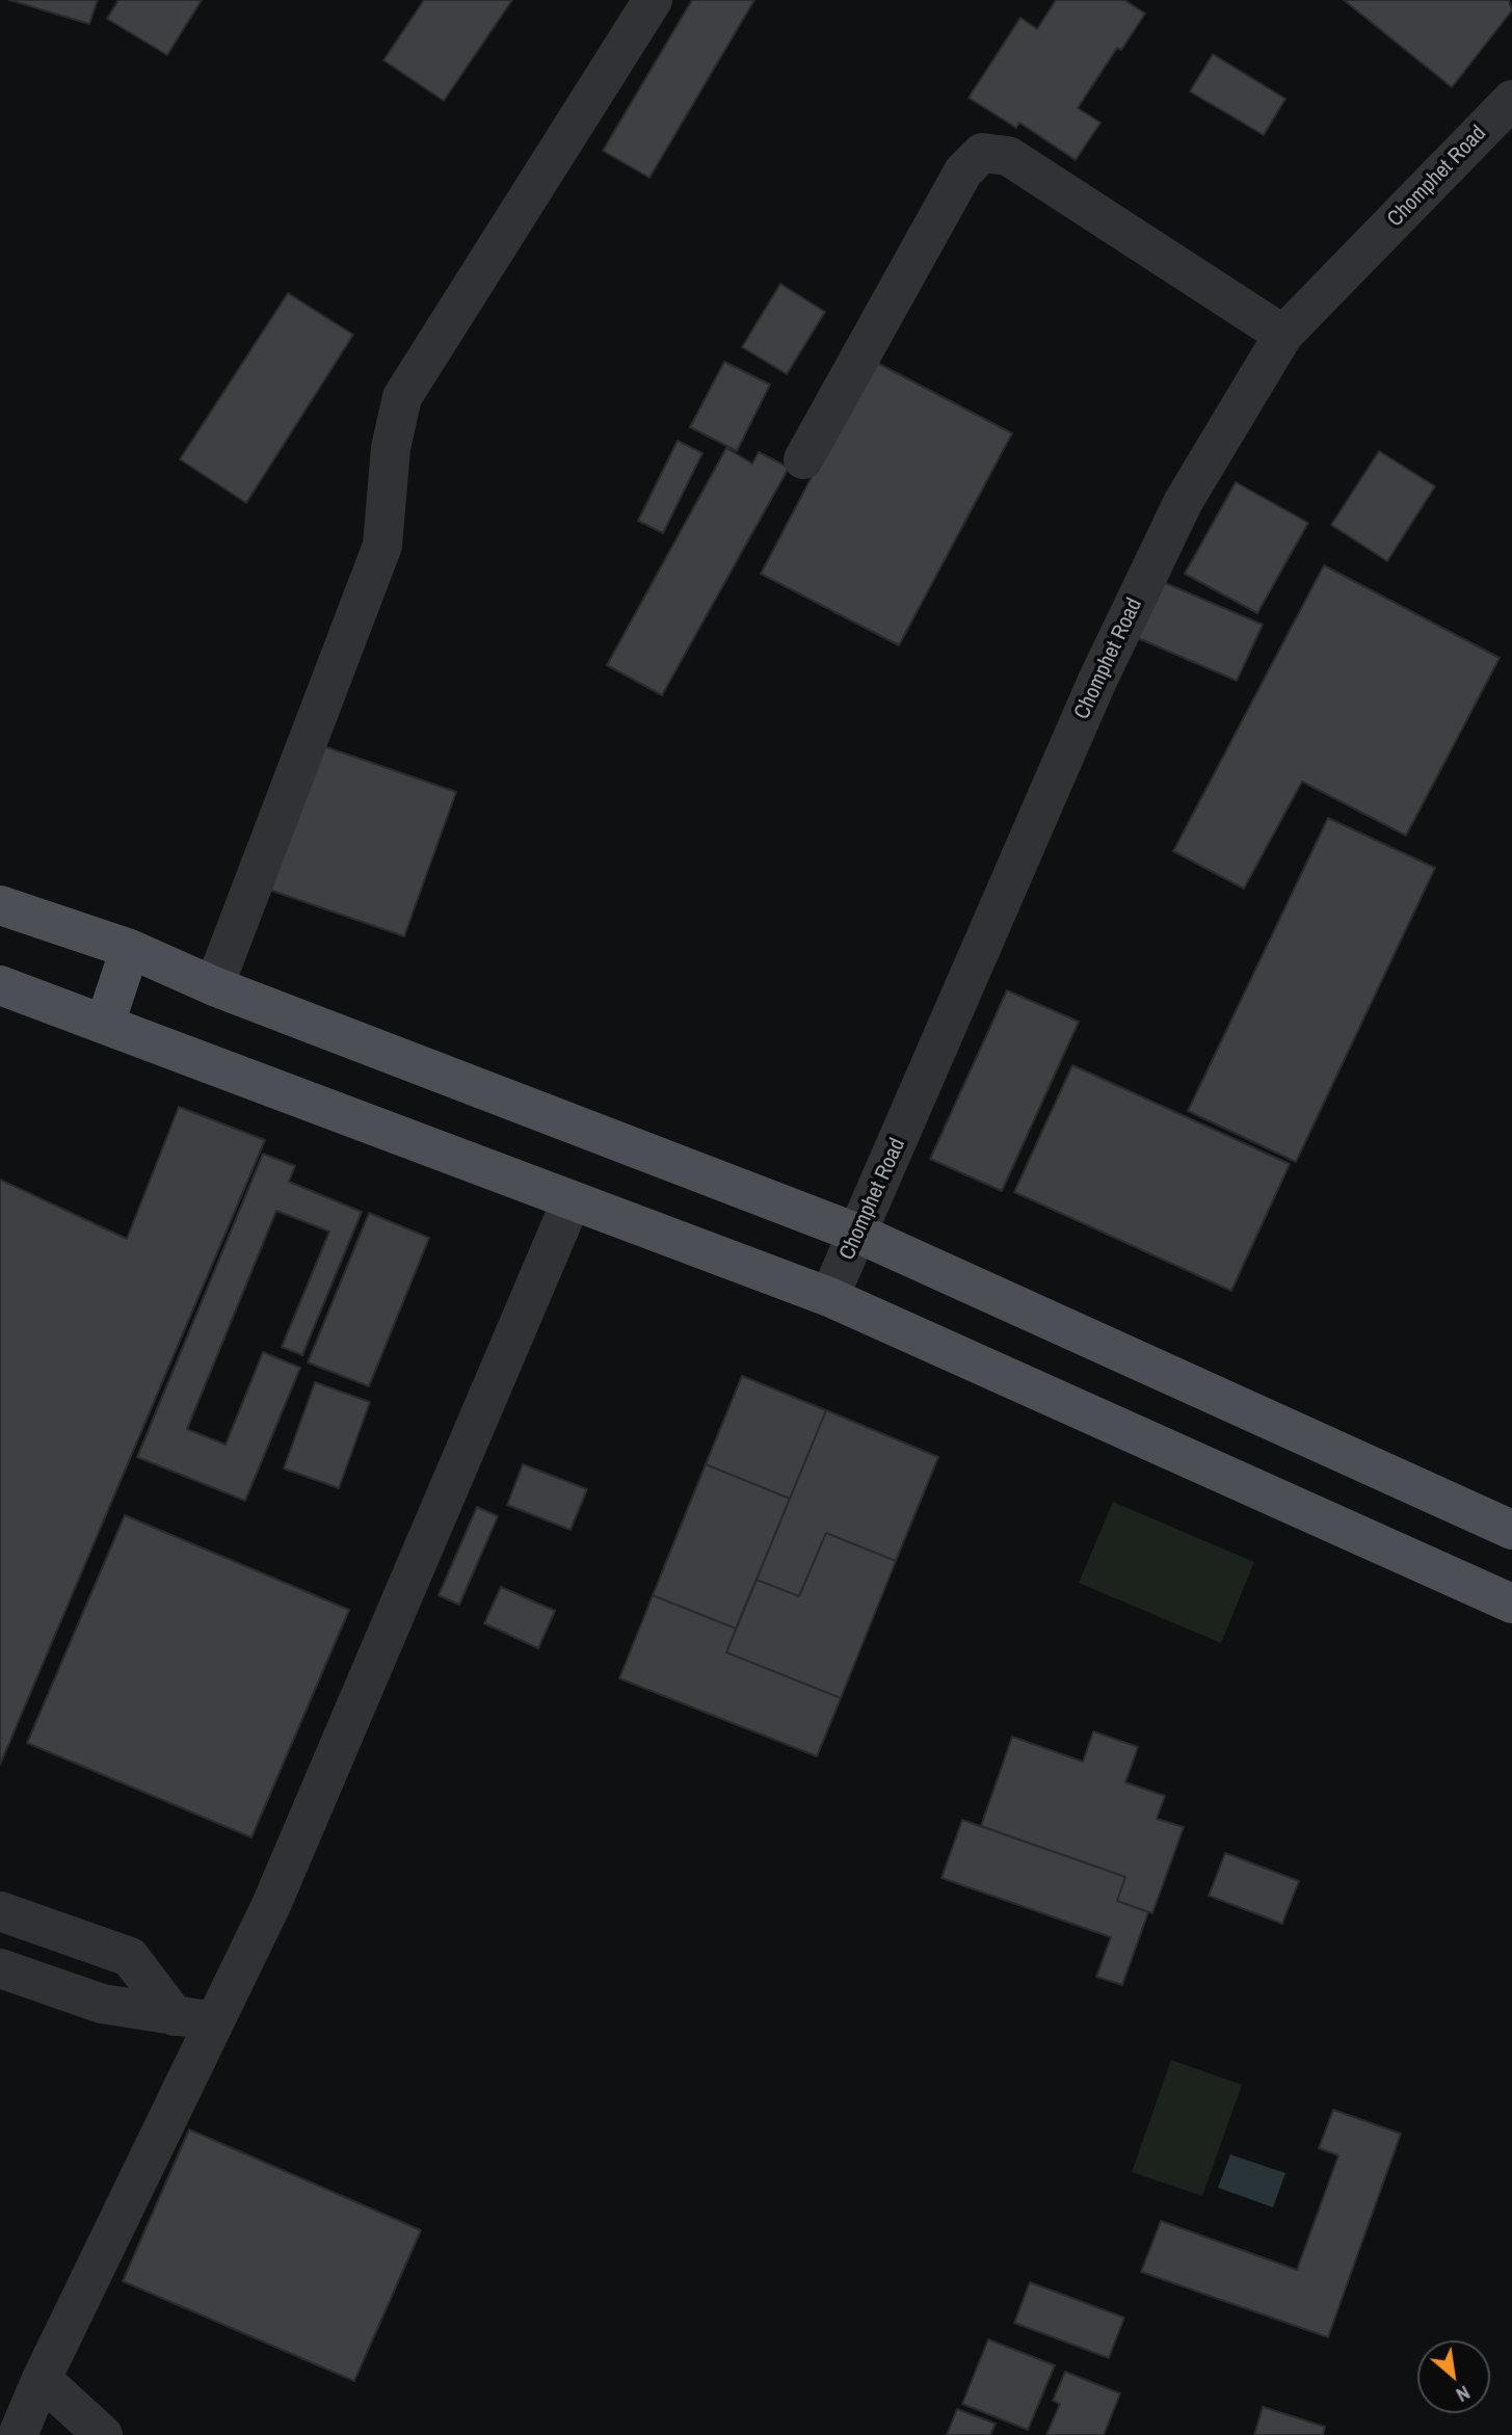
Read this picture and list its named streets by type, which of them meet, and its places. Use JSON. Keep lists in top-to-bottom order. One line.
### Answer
{"streets":{"street":["Chomphet Road"]},"north":"bottom right"}
